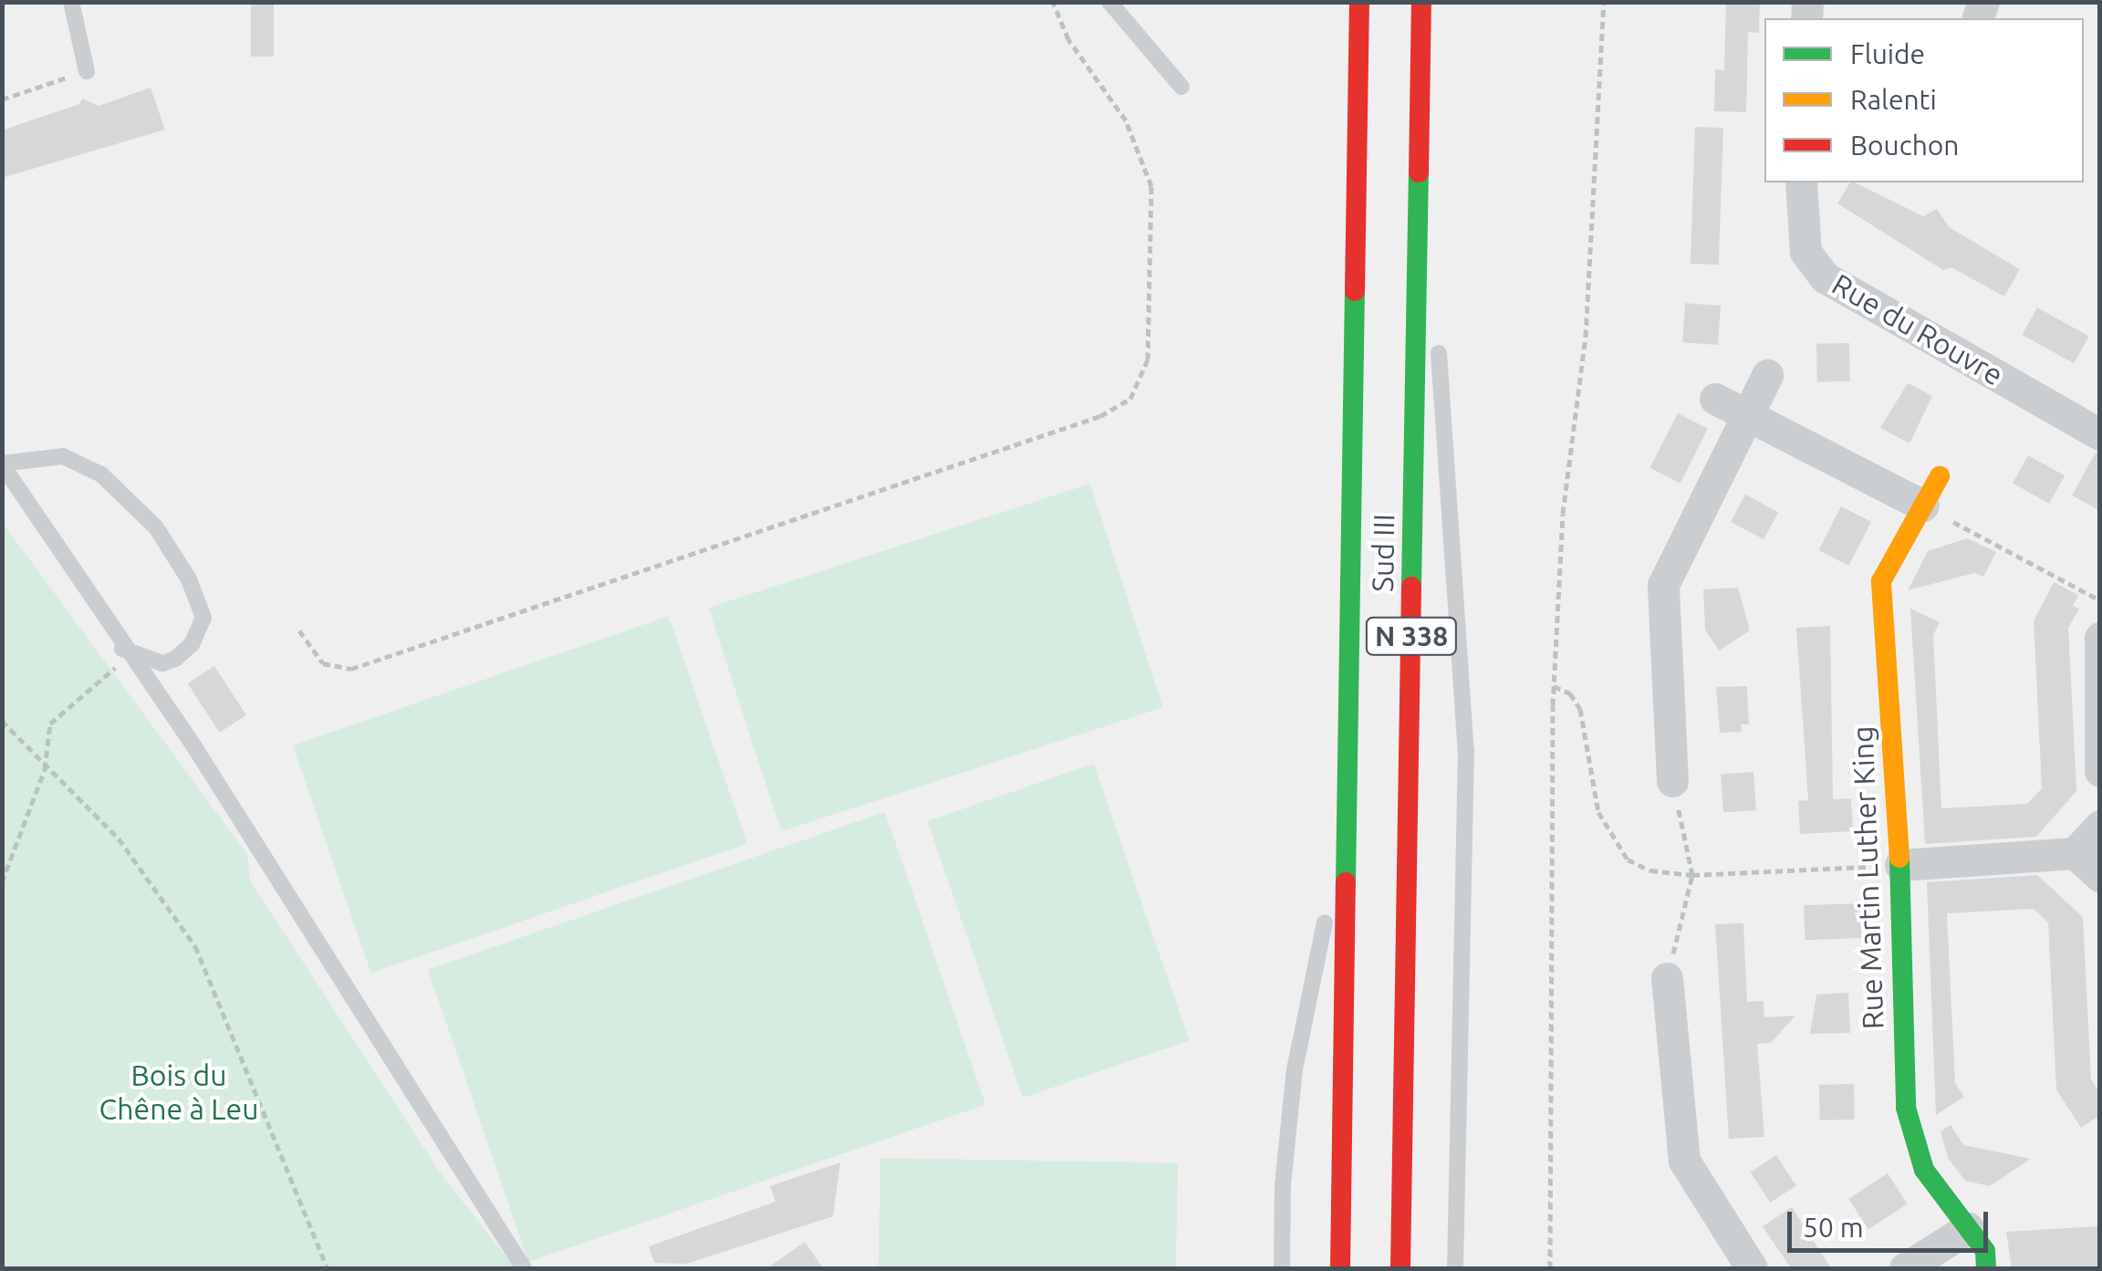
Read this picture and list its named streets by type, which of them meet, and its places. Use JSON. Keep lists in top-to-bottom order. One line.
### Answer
{"streets":{"main road":["Sud III","N 338","Rue Martin Luther King"],"street":["Rue du Rouvre"]},"parks":["Bois du Chêne à Leu"],"legend":["Fluide","Ralenti","Bouchon"],"scale_bar":"50 m"}
